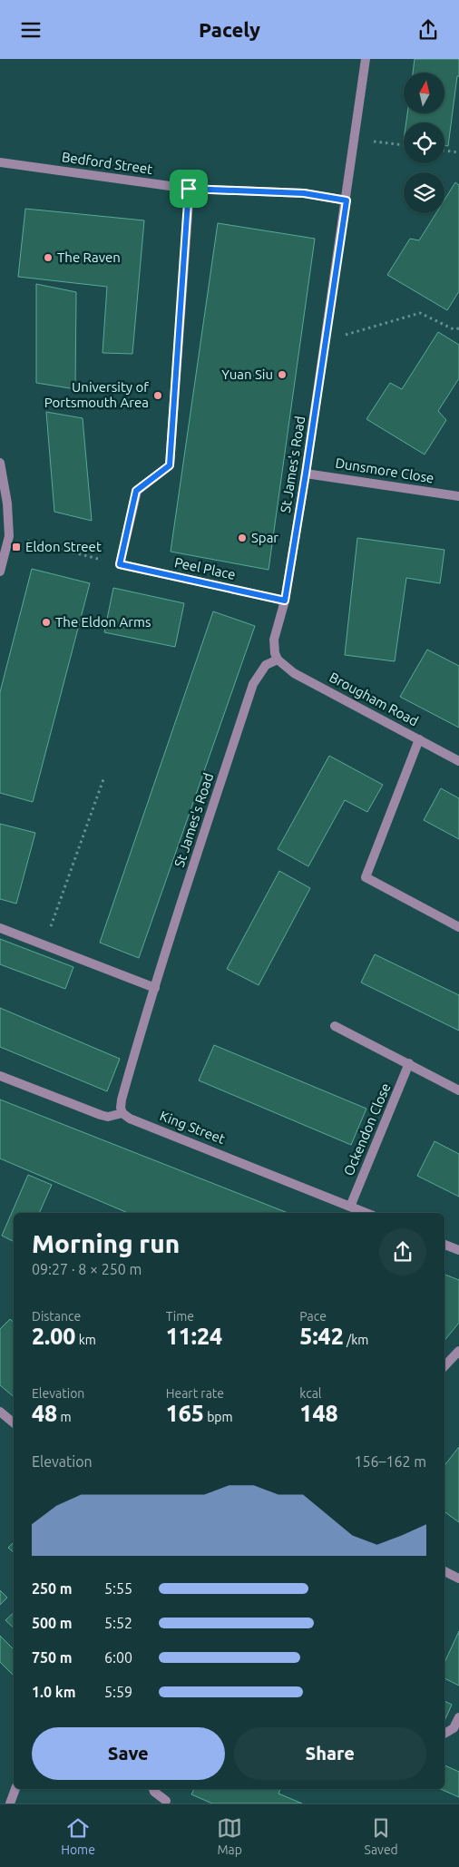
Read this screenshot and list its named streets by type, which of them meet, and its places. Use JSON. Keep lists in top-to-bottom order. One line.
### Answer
{"streets":{"street":["Bedford Street","St James's Road","Dunsmore Close","Peel Place","Brougham Road","King Street","Ockendon Close"]},"crossings":[["Bedford Street","St James's Road"],["St James's Road","Dunsmore Close"],["St James's Road","Peel Place"],["St James's Road","Brougham Road"],["St James's Road","King Street"],["King Street","Ockendon Close"]],"places":{"other":["The Raven","Yuan Siu","University of Portsmouth Area","Spar","The Eldon Arms"],"transit":["Eldon Street"]},"north":"top","page":{"header":"Pacely","heading":["Morning run","09:27 · 8 × 250 m"],"stats":[["Distance","2.00 km"],["Time","11:24"],["Pace","5:42 /km"],["Elevation","48 m"],["Heart rate","165 bpm"],["kcal","148"]],"chart":["Elevation","156–162 m"],"list":[{"name":"250 m","note":"5:55"},{"name":"500 m","note":"5:52"},{"name":"750 m","note":"6:00"},{"name":"1.0 km","note":"5:59"}],"buttons":["Save","Share"],"tabs":["Home","Map","Saved"]}}
